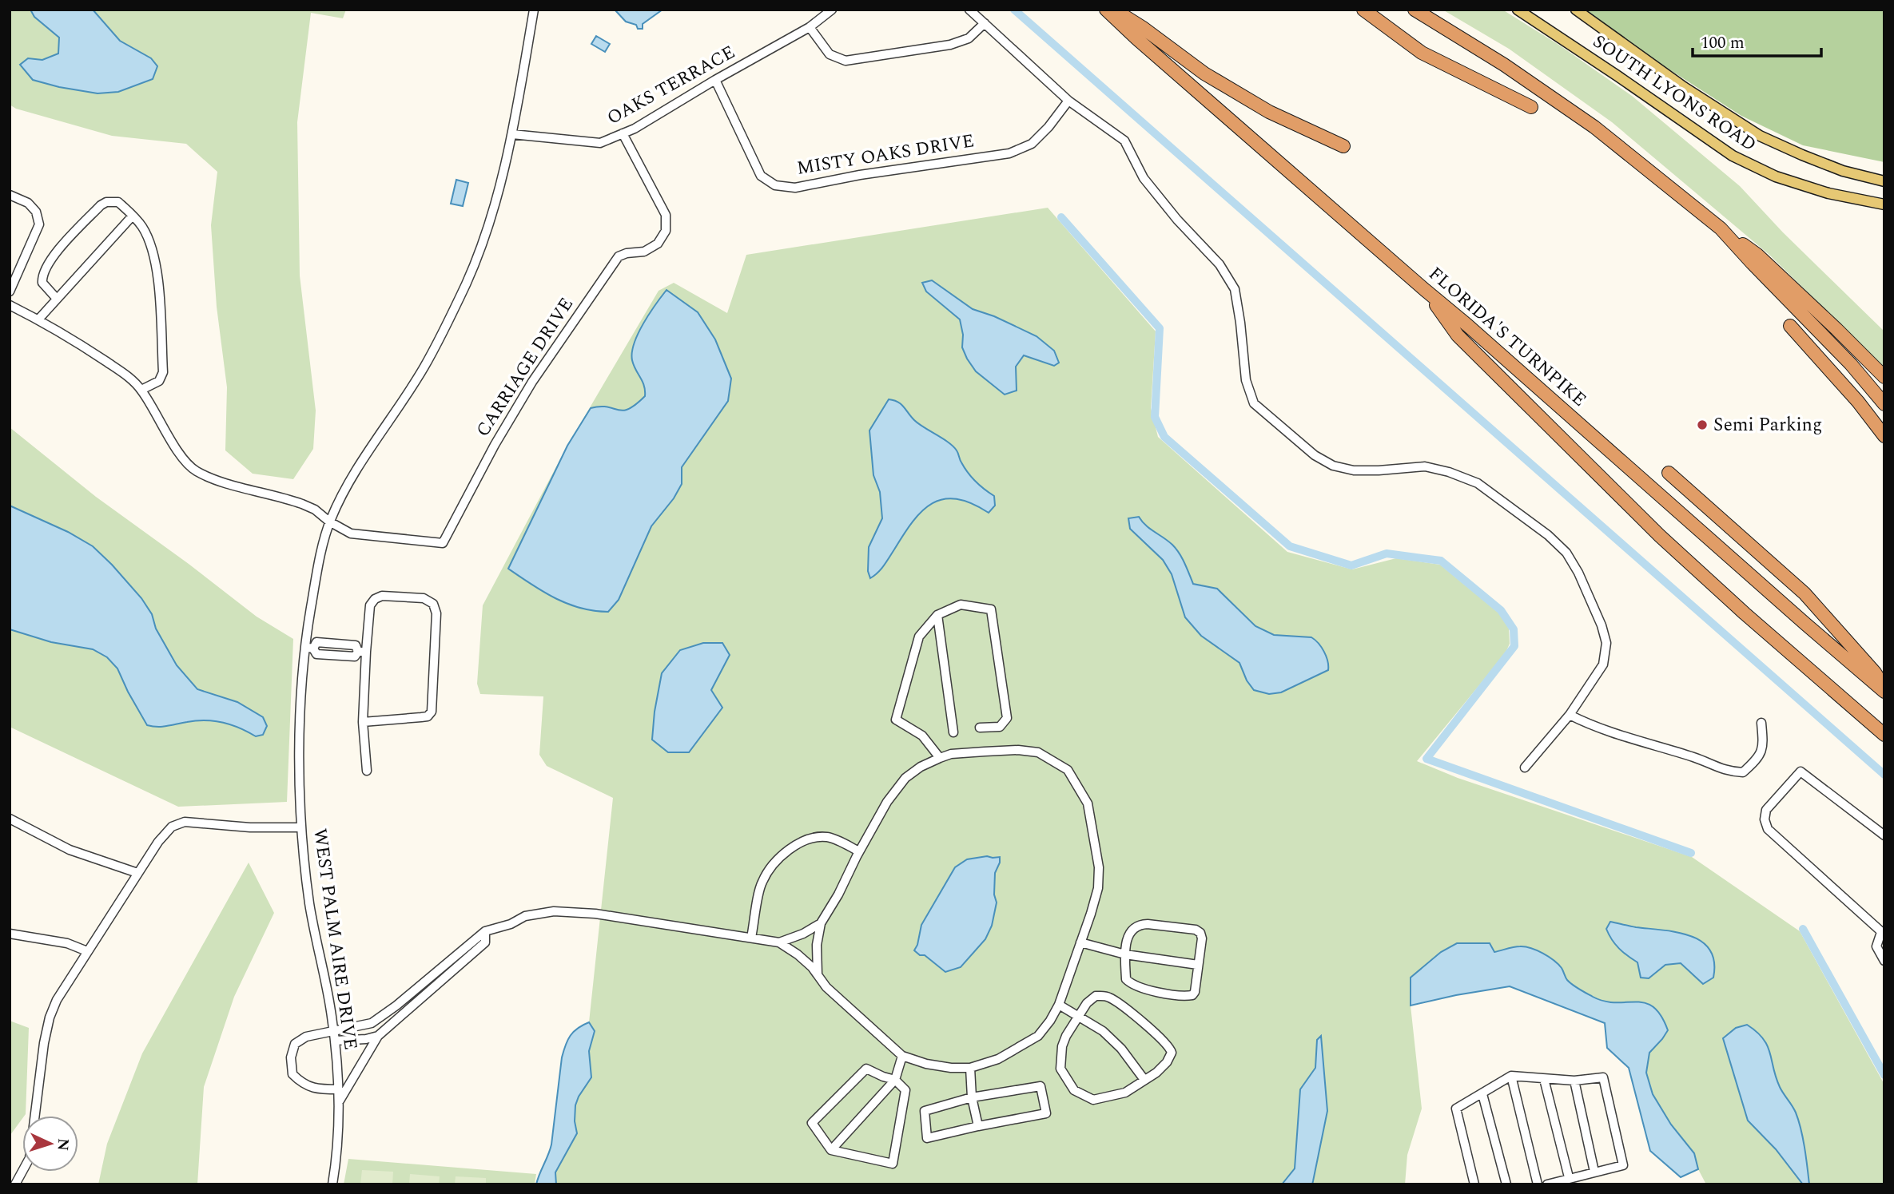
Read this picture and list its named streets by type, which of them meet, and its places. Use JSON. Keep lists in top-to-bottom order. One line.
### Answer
{"streets":{"highway":["FLORIDA'S TURNPIKE"],"main road":["SOUTH LYONS ROAD"],"street":["OAKS TERRACE","MISTY OAKS DRIVE","CARRIAGE DRIVE","WEST PALM AIRE DRIVE"]},"crossings":[["OAKS TERRACE","MISTY OAKS DRIVE"],["OAKS TERRACE","CARRIAGE DRIVE"],["OAKS TERRACE","WEST PALM AIRE DRIVE"],["CARRIAGE DRIVE","WEST PALM AIRE DRIVE"]],"places":["Semi Parking"],"scale_bar":"100 m","north":"right"}
